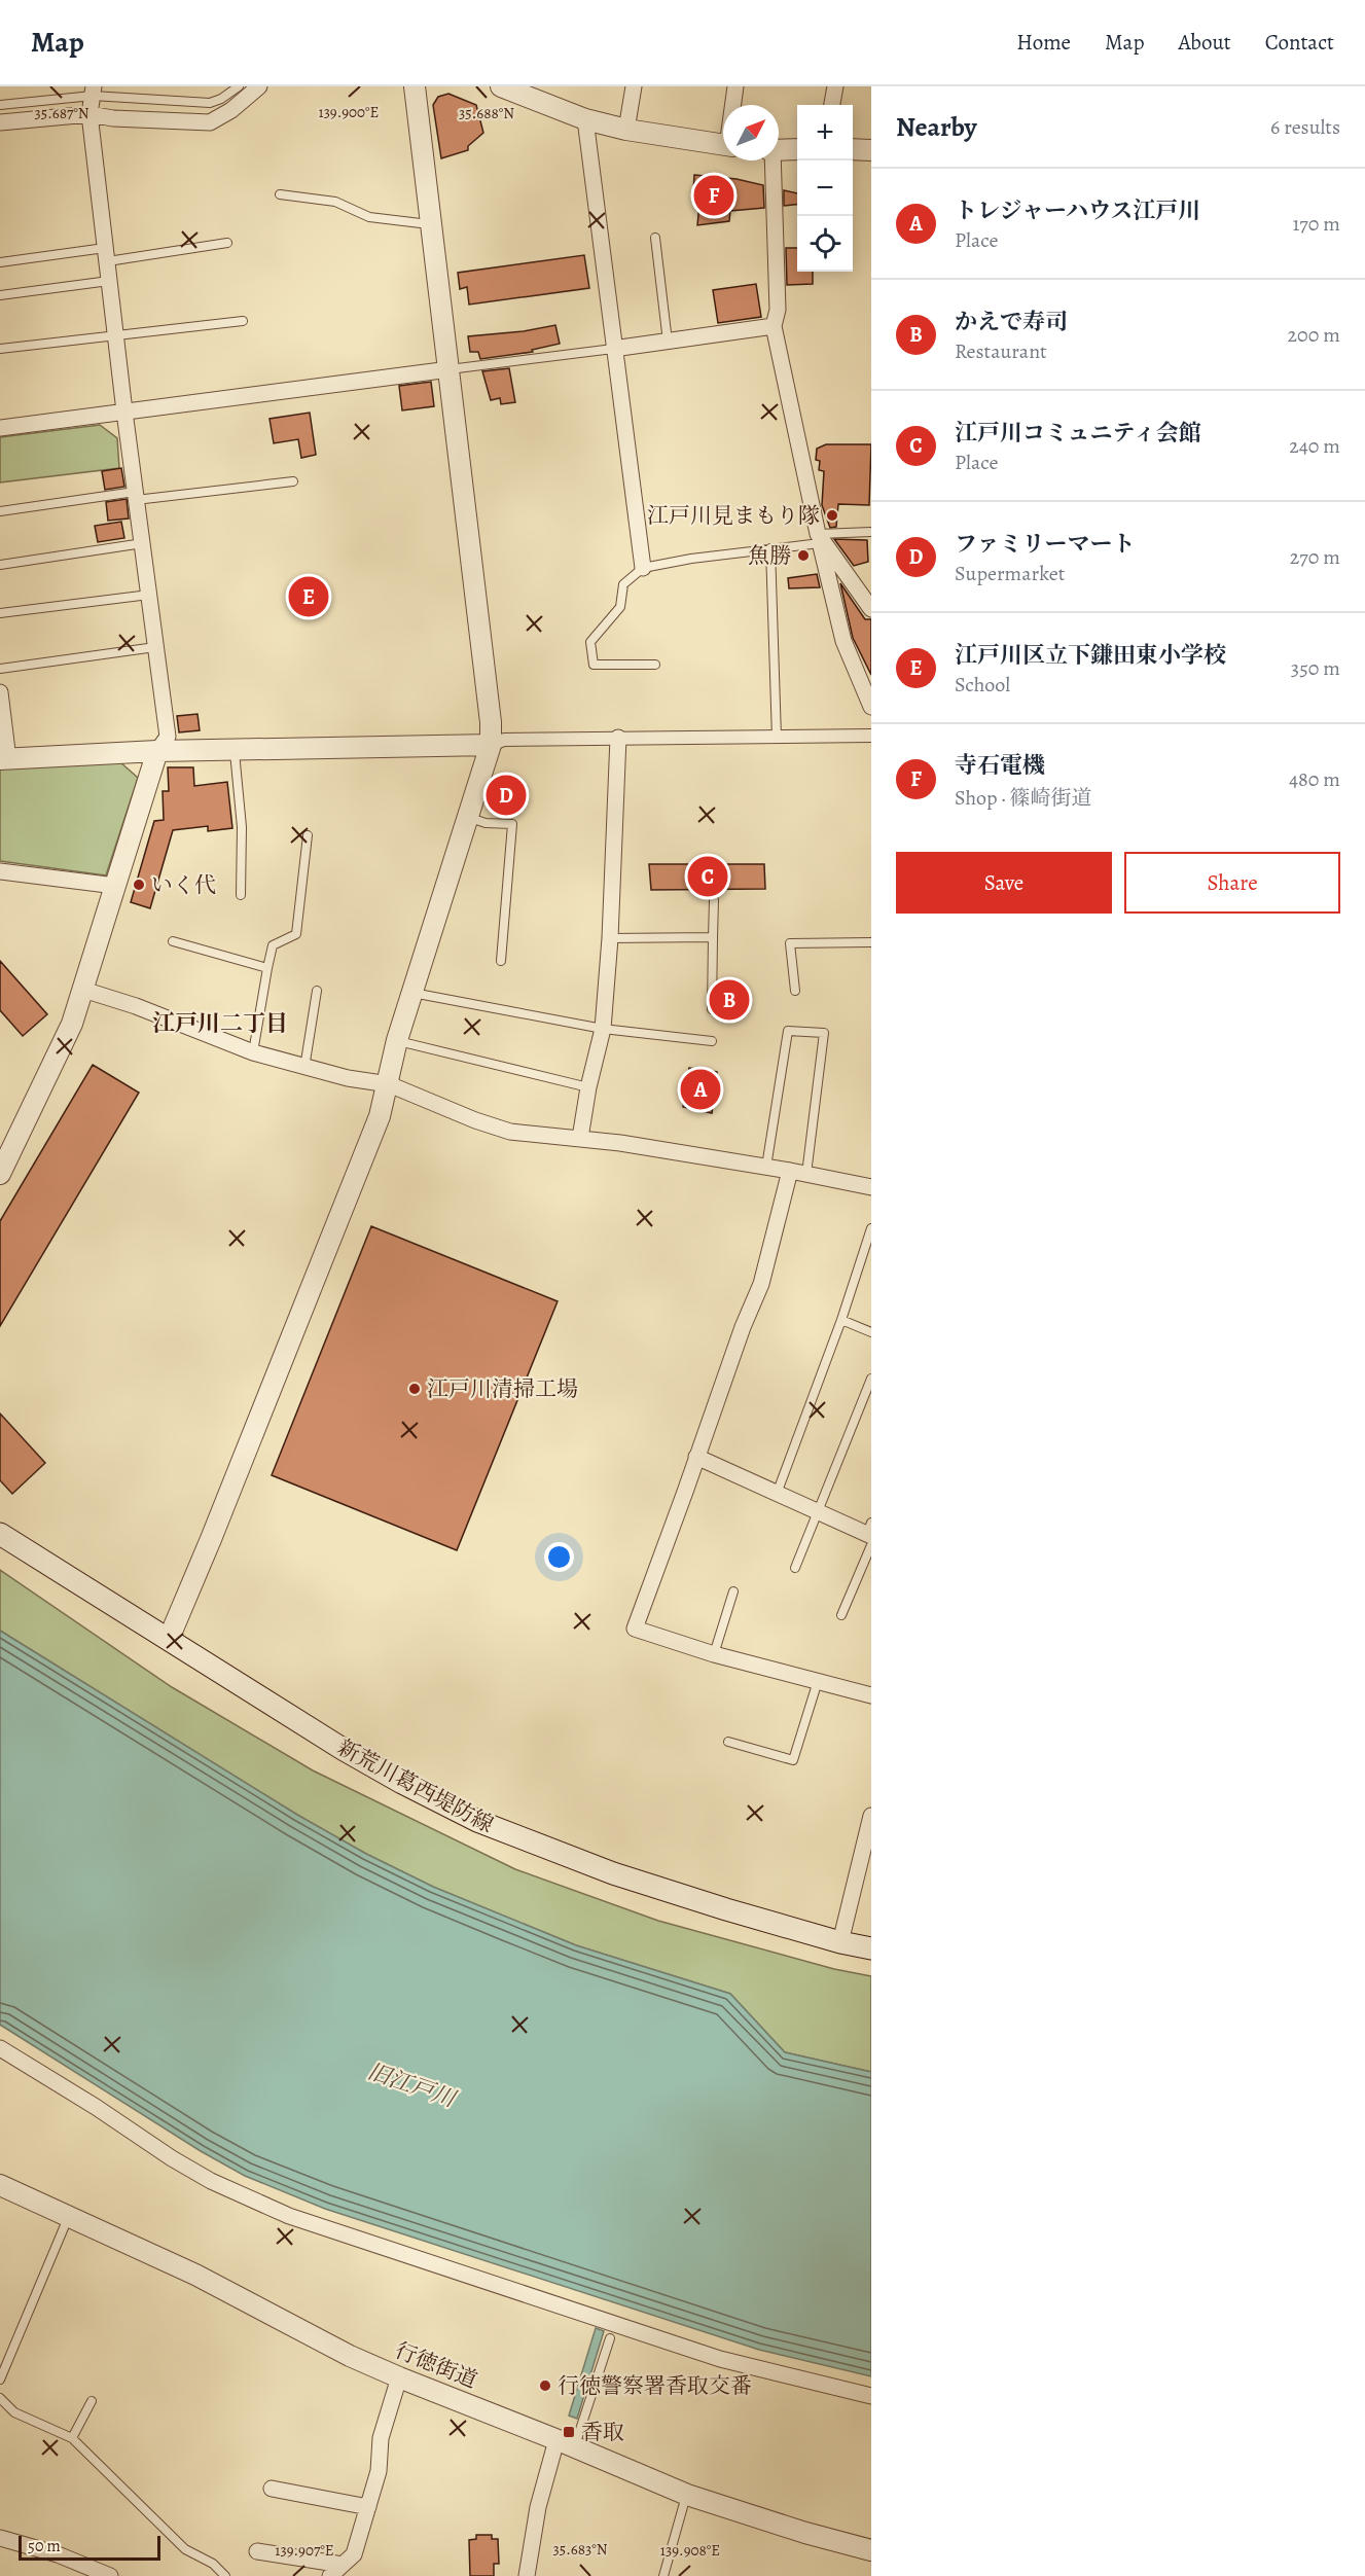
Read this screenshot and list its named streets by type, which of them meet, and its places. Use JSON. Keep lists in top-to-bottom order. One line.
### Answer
{"streets":{"main road":["新荒川葛西堤防線"],"street":["行徳街道"]},"districts":["江戸川二丁目"],"water":["旧江戸川"],"places":{"other":["江戸川見まもり隊","魚勝","いく代","江戸川清掃工場","行徳警察署香取交番"],"transit":["香取"]},"scale_bar":"50 m","north":"top right","page":{"header":"Map","nav":["Home","Map","About","Contact"],"heading":["Nearby","6 results"],"map_buttons":["+","−"],"list":[{"mark":"A","name":"トレジャーハウス江戸川","note":"Place","value":"170 m"},{"mark":"B","name":"かえで寿司","note":"Restaurant","value":"200 m"},{"mark":"C","name":"江戸川コミュニティ会館","note":"Place","value":"240 m"},{"mark":"D","name":"ファミリーマート","note":"Supermarket","value":"270 m"},{"mark":"E","name":"江戸川区立下鎌田東小学校","note":"School","value":"350 m"},{"mark":"F","name":"寺石電機","note":"Shop · 篠崎街道","value":"480 m"}],"pins":["F","E","D","C","B","A"],"buttons":["Save","Share"],"scale":"50 m"},"coordinates":["139.900°E","35.687°N","35.688°N","35.683°N","139.907°E","139.908°E"]}
